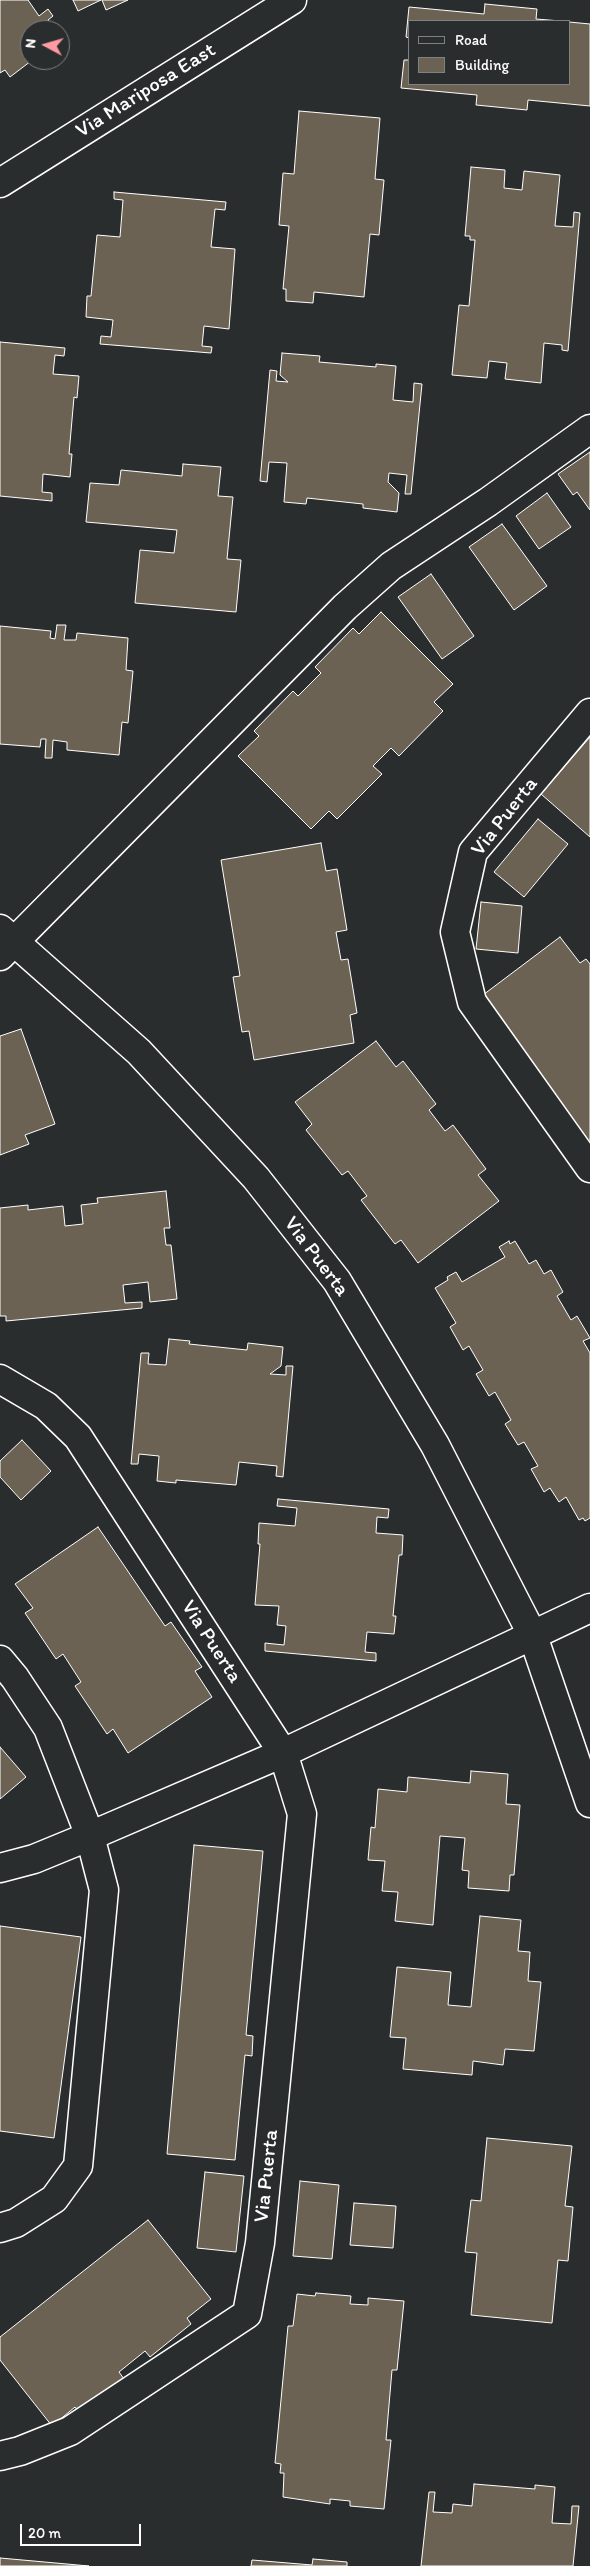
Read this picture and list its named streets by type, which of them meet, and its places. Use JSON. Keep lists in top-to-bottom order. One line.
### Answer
{"streets":{"street":["Via Mariposa East","Via Puerta"]},"legend":["Road","Building"],"scale_bar":"20 m","north":"left"}
